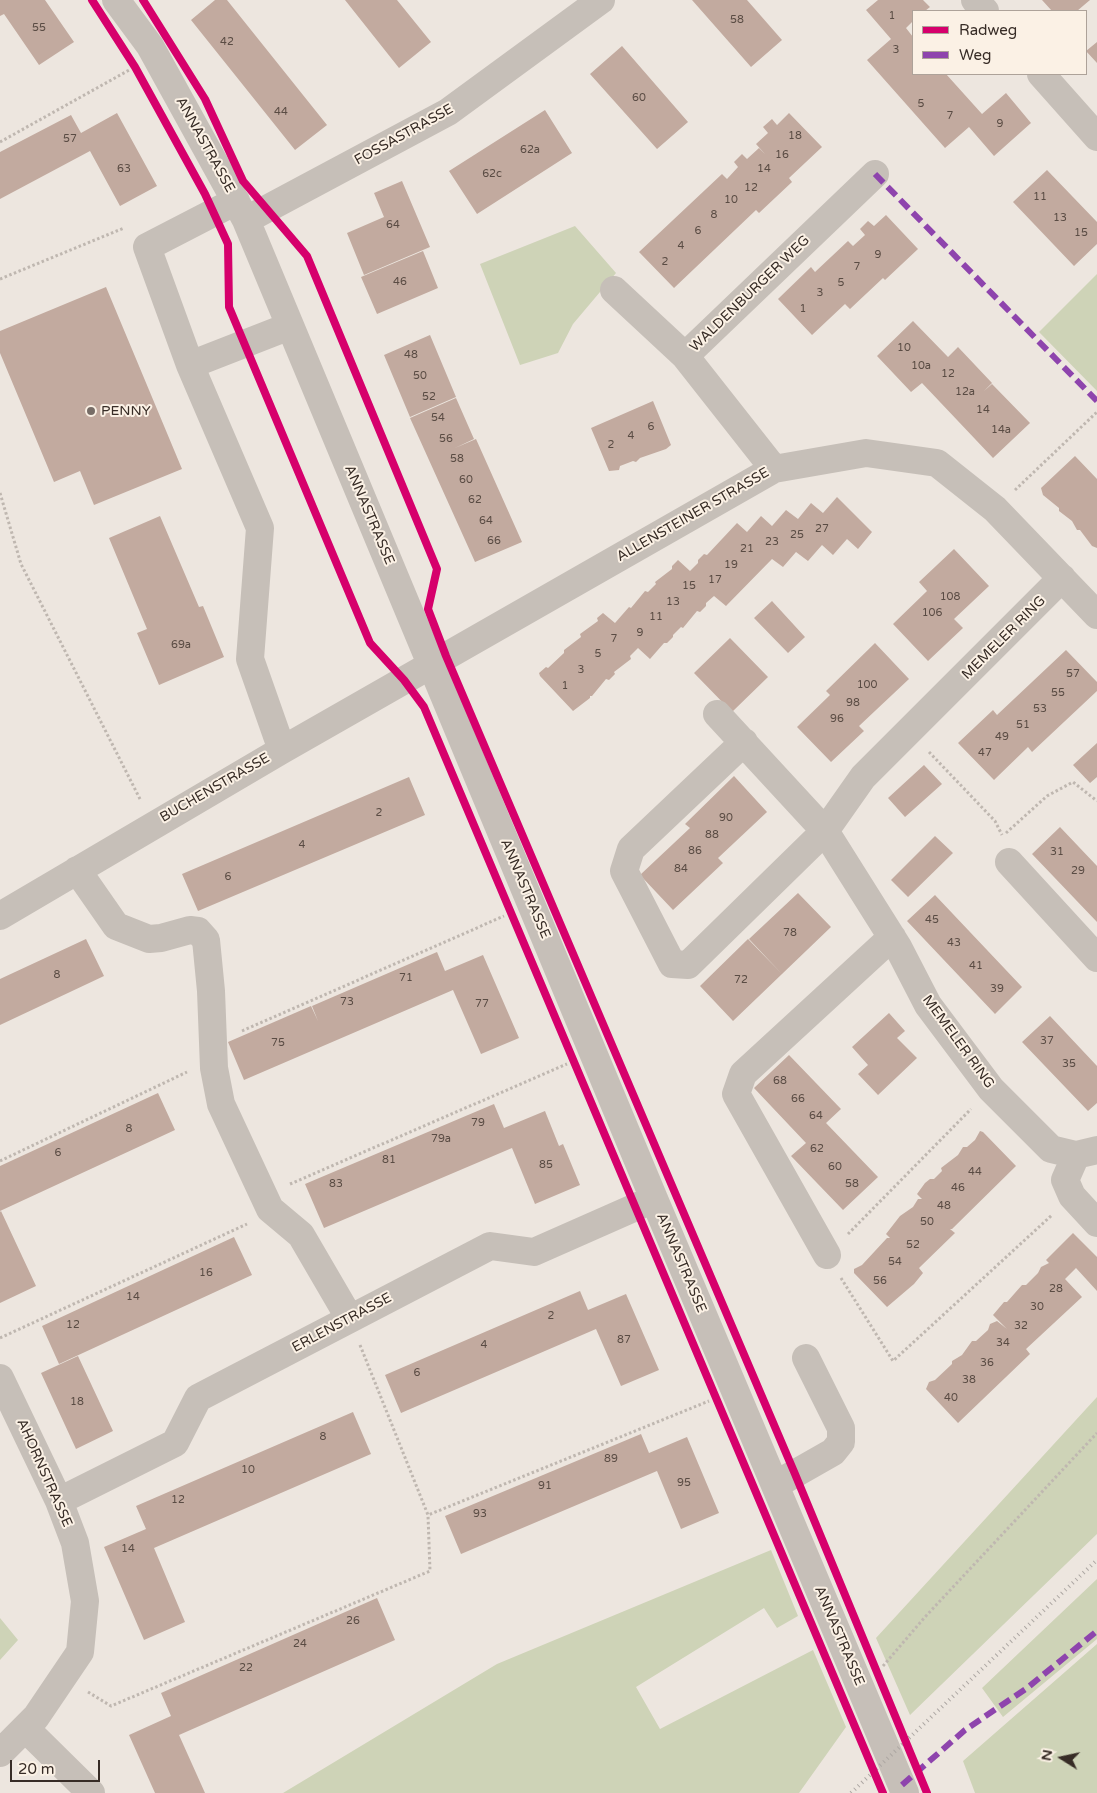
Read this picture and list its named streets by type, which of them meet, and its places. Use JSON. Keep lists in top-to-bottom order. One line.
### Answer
{"streets":{"street":["FOSSASTRASSE","ANNASTRASSE","WALDENBURGER WEG","ALLENSTEINER STRASSE","MEMELER RING","BUCHENSTRASSE","ERLENSTRASSE","AHORNSTRASSE"]},"crossings":[["FOSSASTRASSE","ANNASTRASSE"],["ANNASTRASSE","ALLENSTEINER STRASSE"],["ANNASTRASSE","BUCHENSTRASSE"],["ANNASTRASSE","ERLENSTRASSE"],["WALDENBURGER WEG","ALLENSTEINER STRASSE"],["ALLENSTEINER STRASSE","MEMELER RING"],["ALLENSTEINER STRASSE","BUCHENSTRASSE"],["ERLENSTRASSE","AHORNSTRASSE"]],"places":["PENNY"],"house_numbers":["1","58","55","42","3","60","5","44","7","9","18","57","62a","16","63","14","62c","12","11","10","8","13","64","6","15","4","9","2","7","46","5","3","1","10","48","10a","12","50","12a","52","14","54","6","14a","4","56","2","58","60","62","64","27","25","66","23","21","19","17","15","108","13","106","11","9","7","69a","5","3","57","100","1","55","98","53","96","51","49","47","2","90","88","4","86","31","84","29","6","45","78","43","41","8","71","72","39","73","77","37","75","35","68","66","64","79","8","79a","62","6","81","85","60","44","83","58","46","48","50","52","54","16","56","28","14","30","2","12","32","87","34","4","36","6","38","40","18","8","89","10","95","91","12","93","14","26","24","22"],"legend":["Radweg","Weg"],"scale_bar":"20 m","north":"left"}
